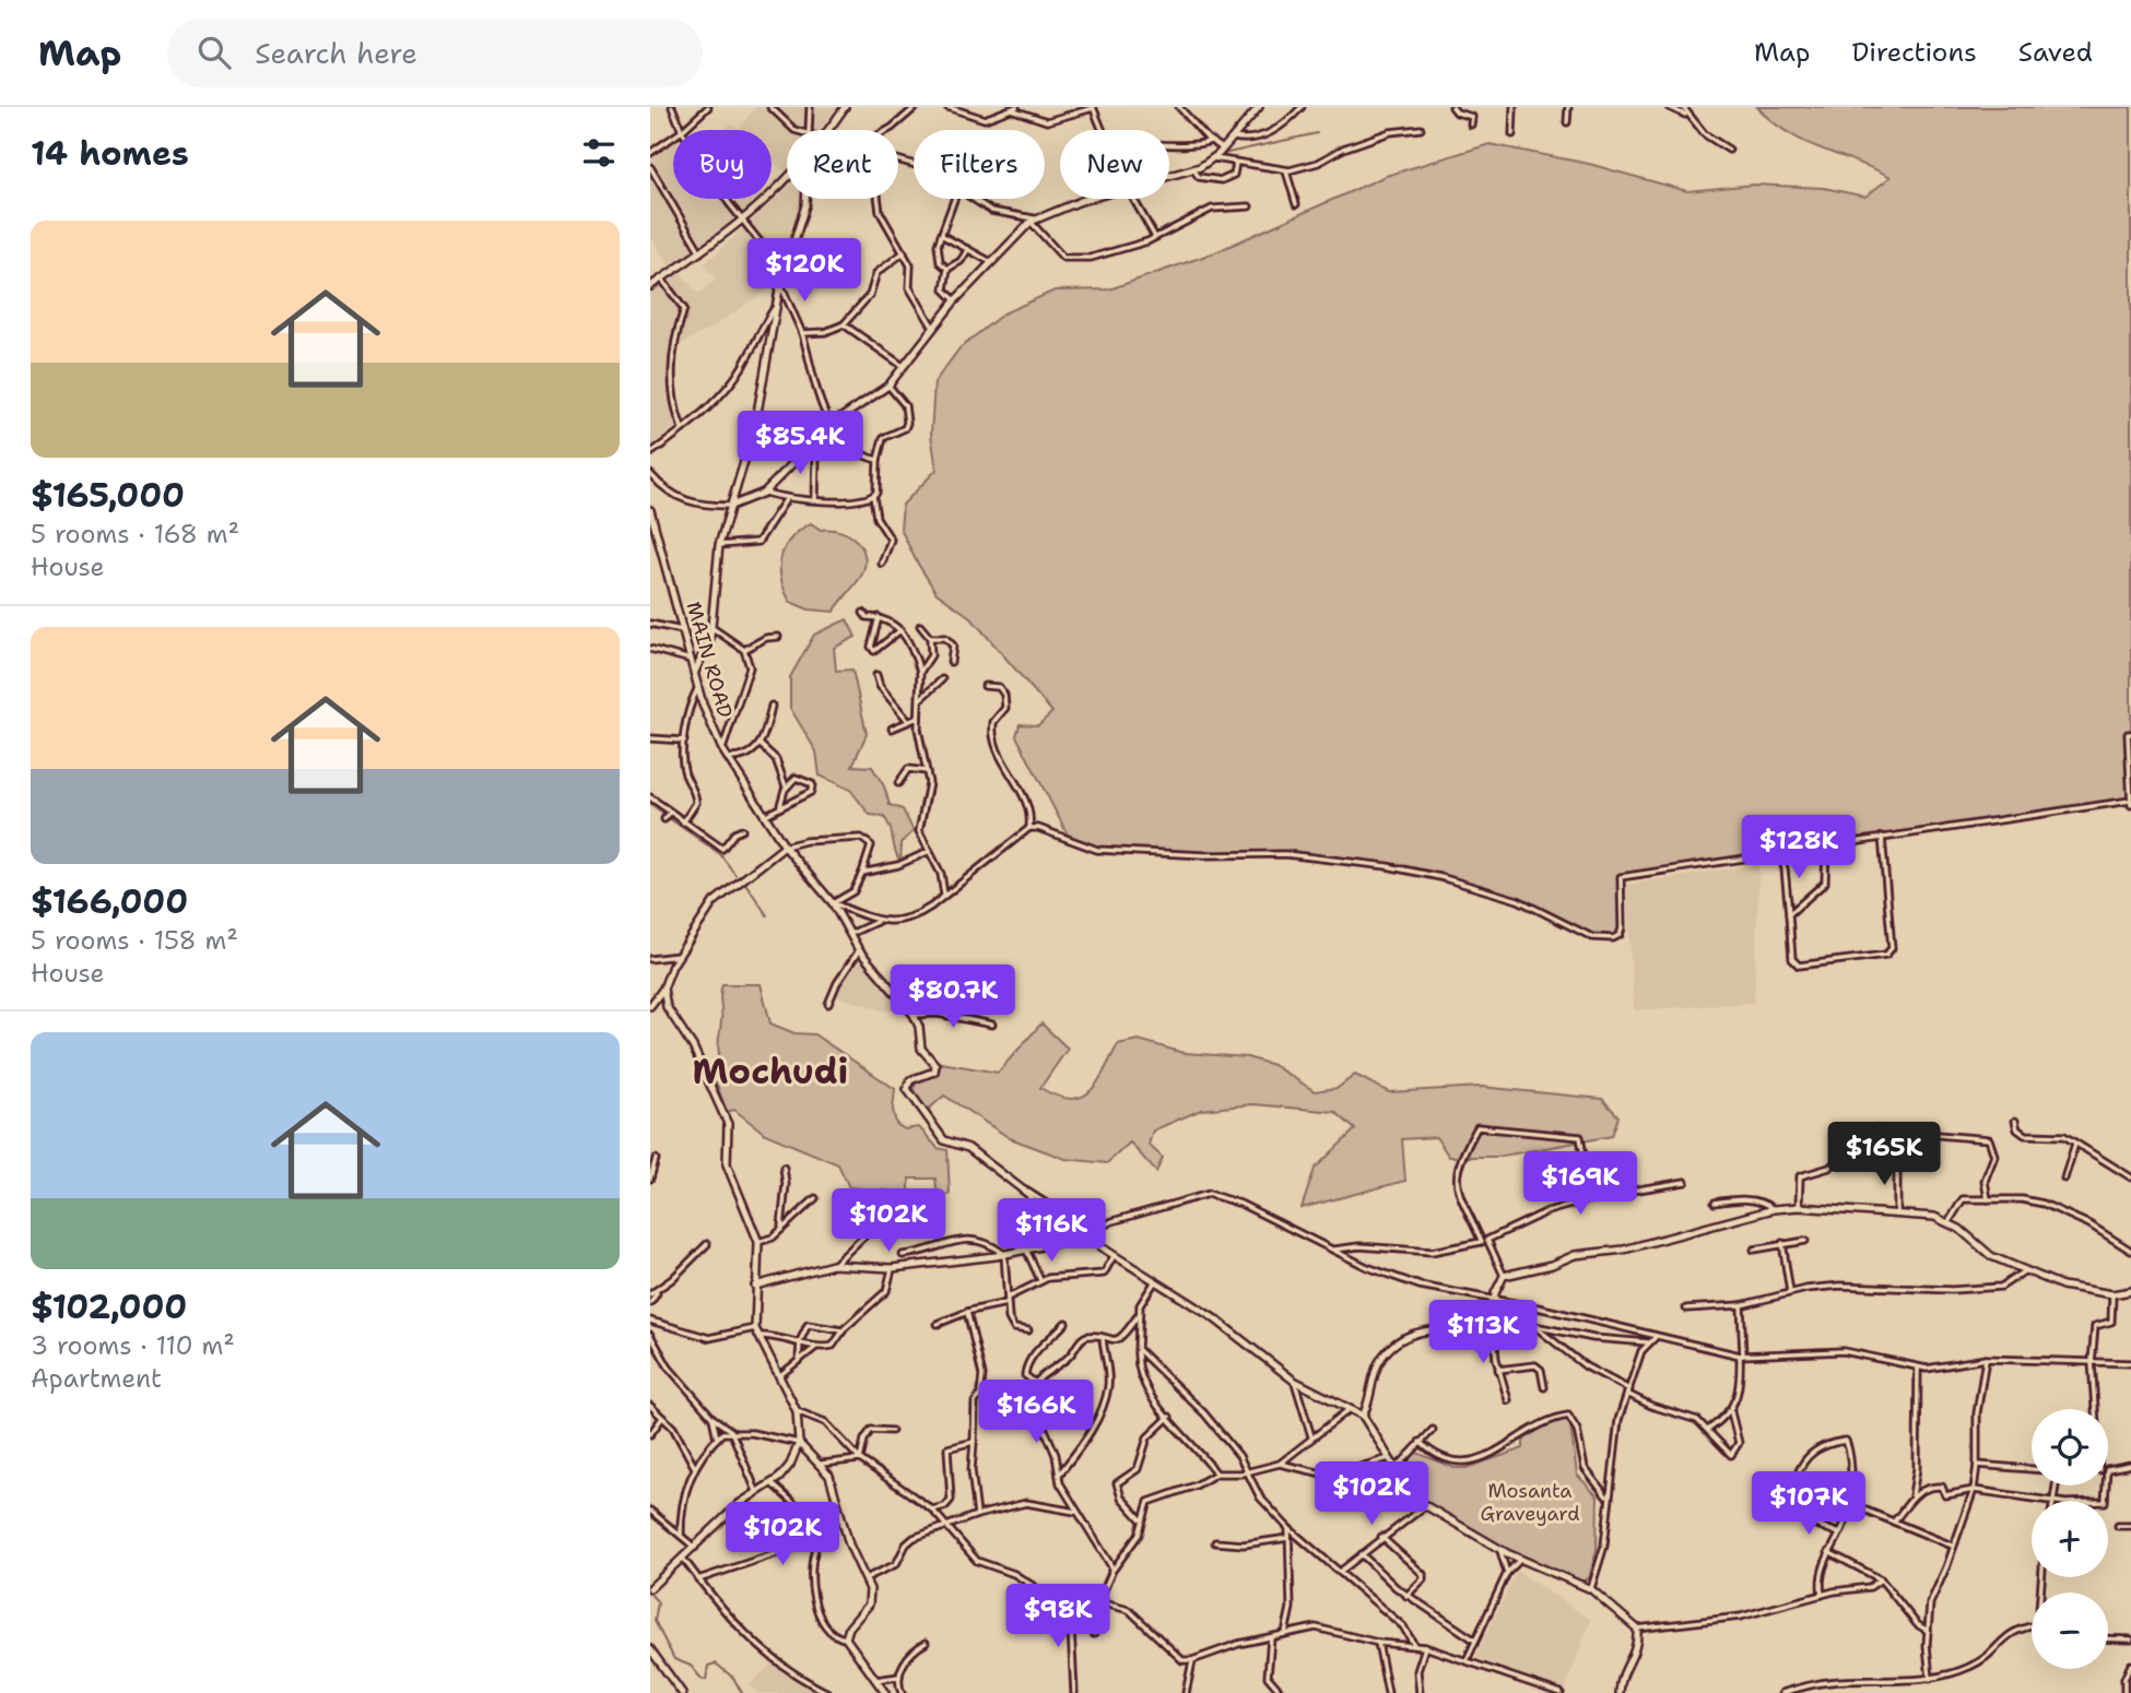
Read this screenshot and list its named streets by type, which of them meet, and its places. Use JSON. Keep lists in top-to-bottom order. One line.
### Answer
{"streets":{"street":["MAIN ROAD"]},"districts":["Mochudi"],"parks":["Mosanta Graveyard"],"page":{"header":"Map","search":"Search here","nav":["Map","Directions","Saved"],"heading":"14 homes","chip":["Buy","Rent","Filters","New"],"list":[{"name":"$165,000","note":"5 rooms · 168 m² · House"},{"name":"$166,000","note":"5 rooms · 158 m² · House"},{"name":"$102,000","note":"3 rooms · 110 m² · Apartment"}],"price":["$120K","$85.4K","$128K","$80.7K","$165K","$169K","$102K","$116K","$113K","$166K","$102K","$107K","$102K","$98K"],"map_buttons":["+","−"]}}
